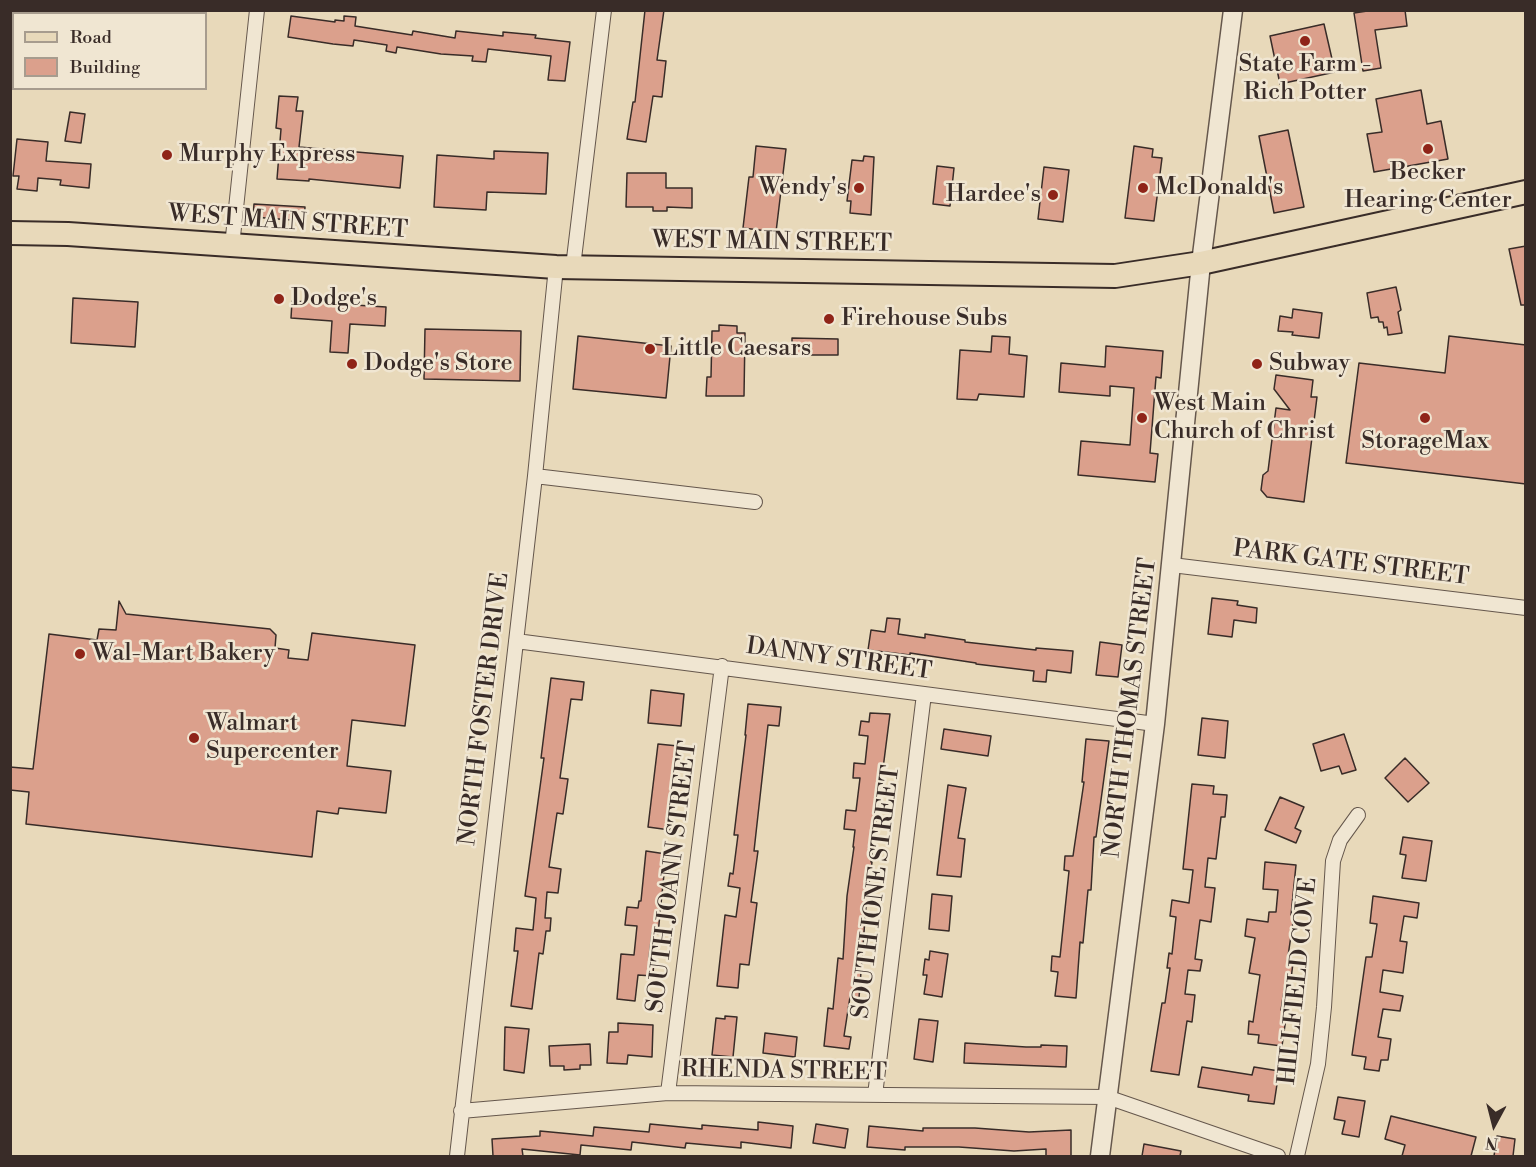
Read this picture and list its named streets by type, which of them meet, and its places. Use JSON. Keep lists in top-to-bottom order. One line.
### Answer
{"streets":{"main road":["WEST MAIN STREET"],"street":["PARK GATE STREET","DANNY STREET","NORTH THOMAS STREET","NORTH FOSTER DRIVE","SOUTH JOANN STREET","SOUTH IONE STREET","HILLFIELD COVE","RHENDA STREET"]},"crossings":[["WEST MAIN STREET","NORTH THOMAS STREET"],["WEST MAIN STREET","NORTH FOSTER DRIVE"],["PARK GATE STREET","NORTH THOMAS STREET"],["DANNY STREET","NORTH THOMAS STREET"],["DANNY STREET","NORTH FOSTER DRIVE"],["DANNY STREET","SOUTH JOANN STREET"],["DANNY STREET","SOUTH IONE STREET"],["NORTH THOMAS STREET","RHENDA STREET"],["NORTH FOSTER DRIVE","RHENDA STREET"],["SOUTH JOANN STREET","RHENDA STREET"],["SOUTH IONE STREET","RHENDA STREET"]],"places":["State Farm - Rich Potter","Becker Hearing Center","Murphy Express","Wendy's","McDonald's","Hardee's","Dodge's","Firehouse Subs","Little Caesars","Dodge's Store","Subway","West Main Church of Christ","StorageMax","Wal-Mart Bakery","Walmart Supercenter"],"legend":["Road","Building"],"north":"bottom"}
